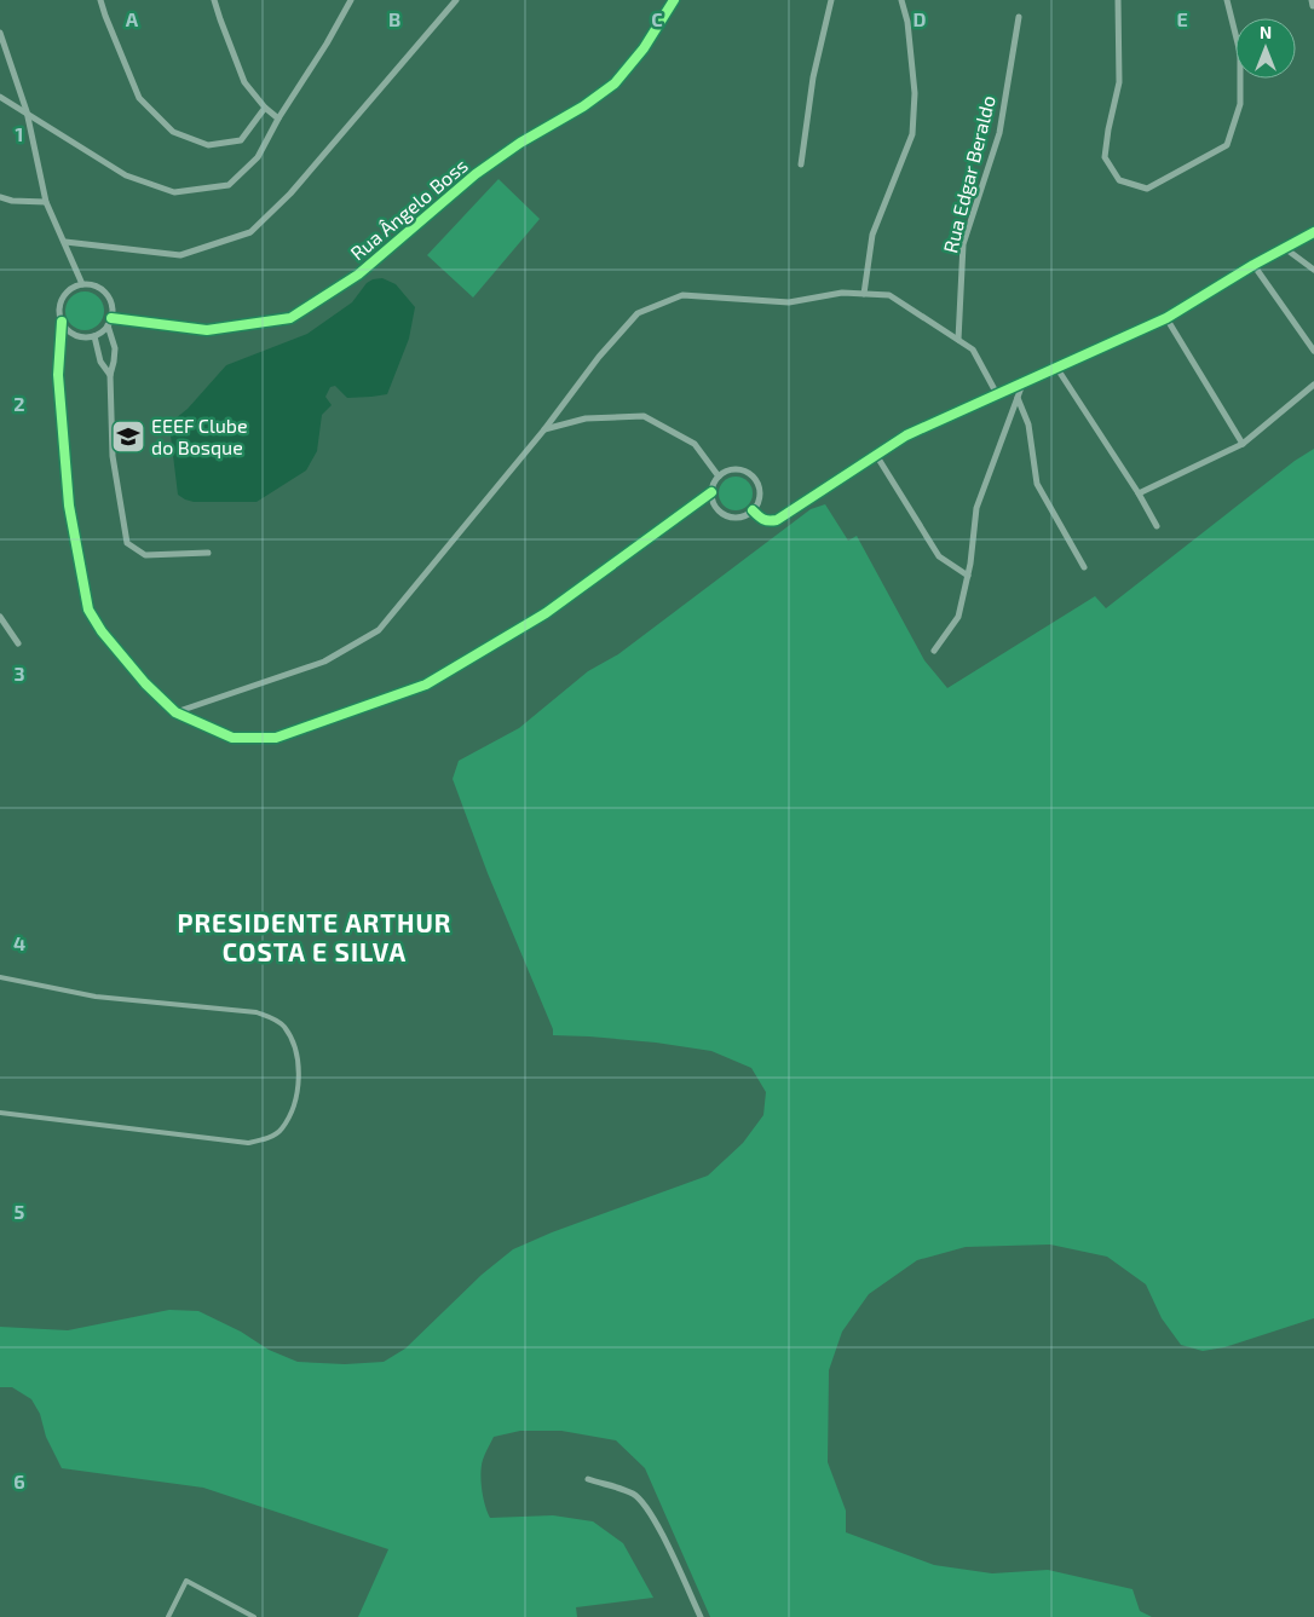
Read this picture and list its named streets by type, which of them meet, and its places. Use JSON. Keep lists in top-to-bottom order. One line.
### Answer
{"streets":{"street":["Rua Edgar Beraldo","Rua Ângelo Boss"]},"districts":["PRESIDENTE ARTHUR COSTA E SILVA"],"places":{"school or university":["EEEF Clube do Bosque"]},"north":"top","grid":{"columns":["A","B","C","D","E"],"rows":["1","2","3","4","5","6"]}}
